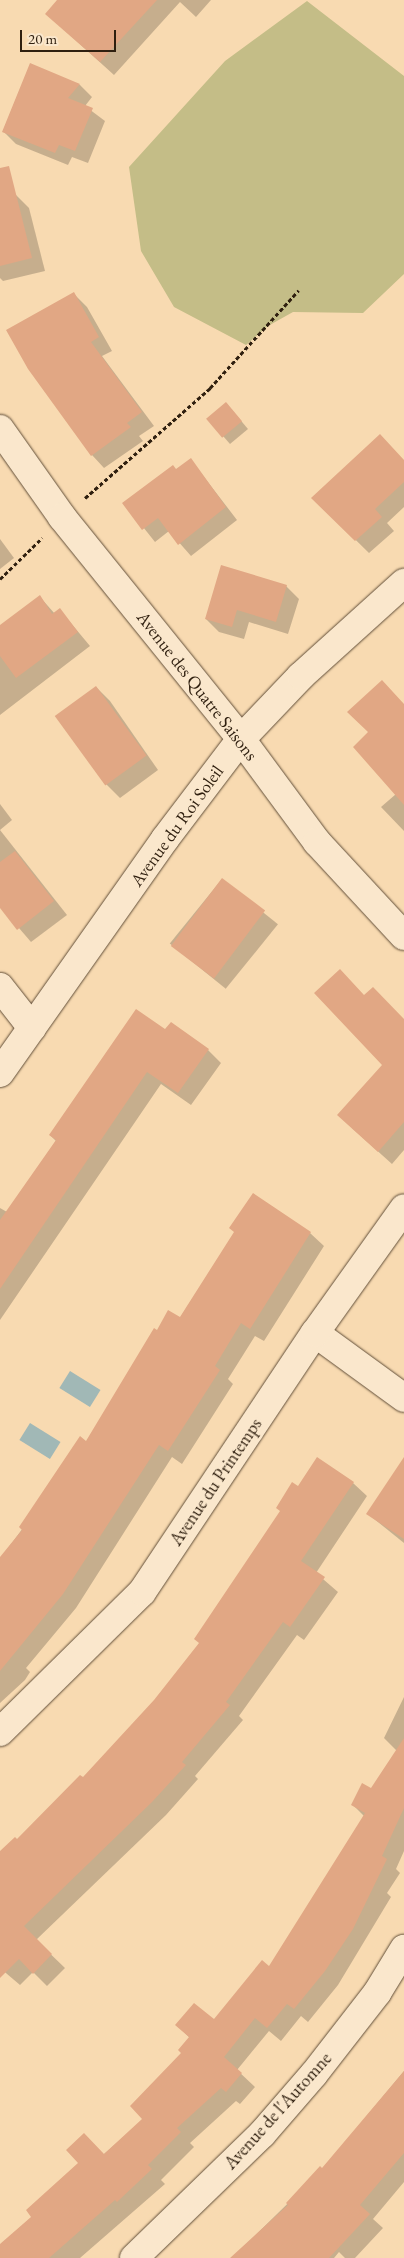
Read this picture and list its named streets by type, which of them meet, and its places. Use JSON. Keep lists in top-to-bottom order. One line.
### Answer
{"streets":{"street":["Avenue des Quatre Saisons","Avenue du Roi Soleil","Avenue du Printemps","Avenue de l'Automne"]},"crossings":[["Avenue des Quatre Saisons","Avenue du Roi Soleil"]],"scale_bar":"20 m"}
